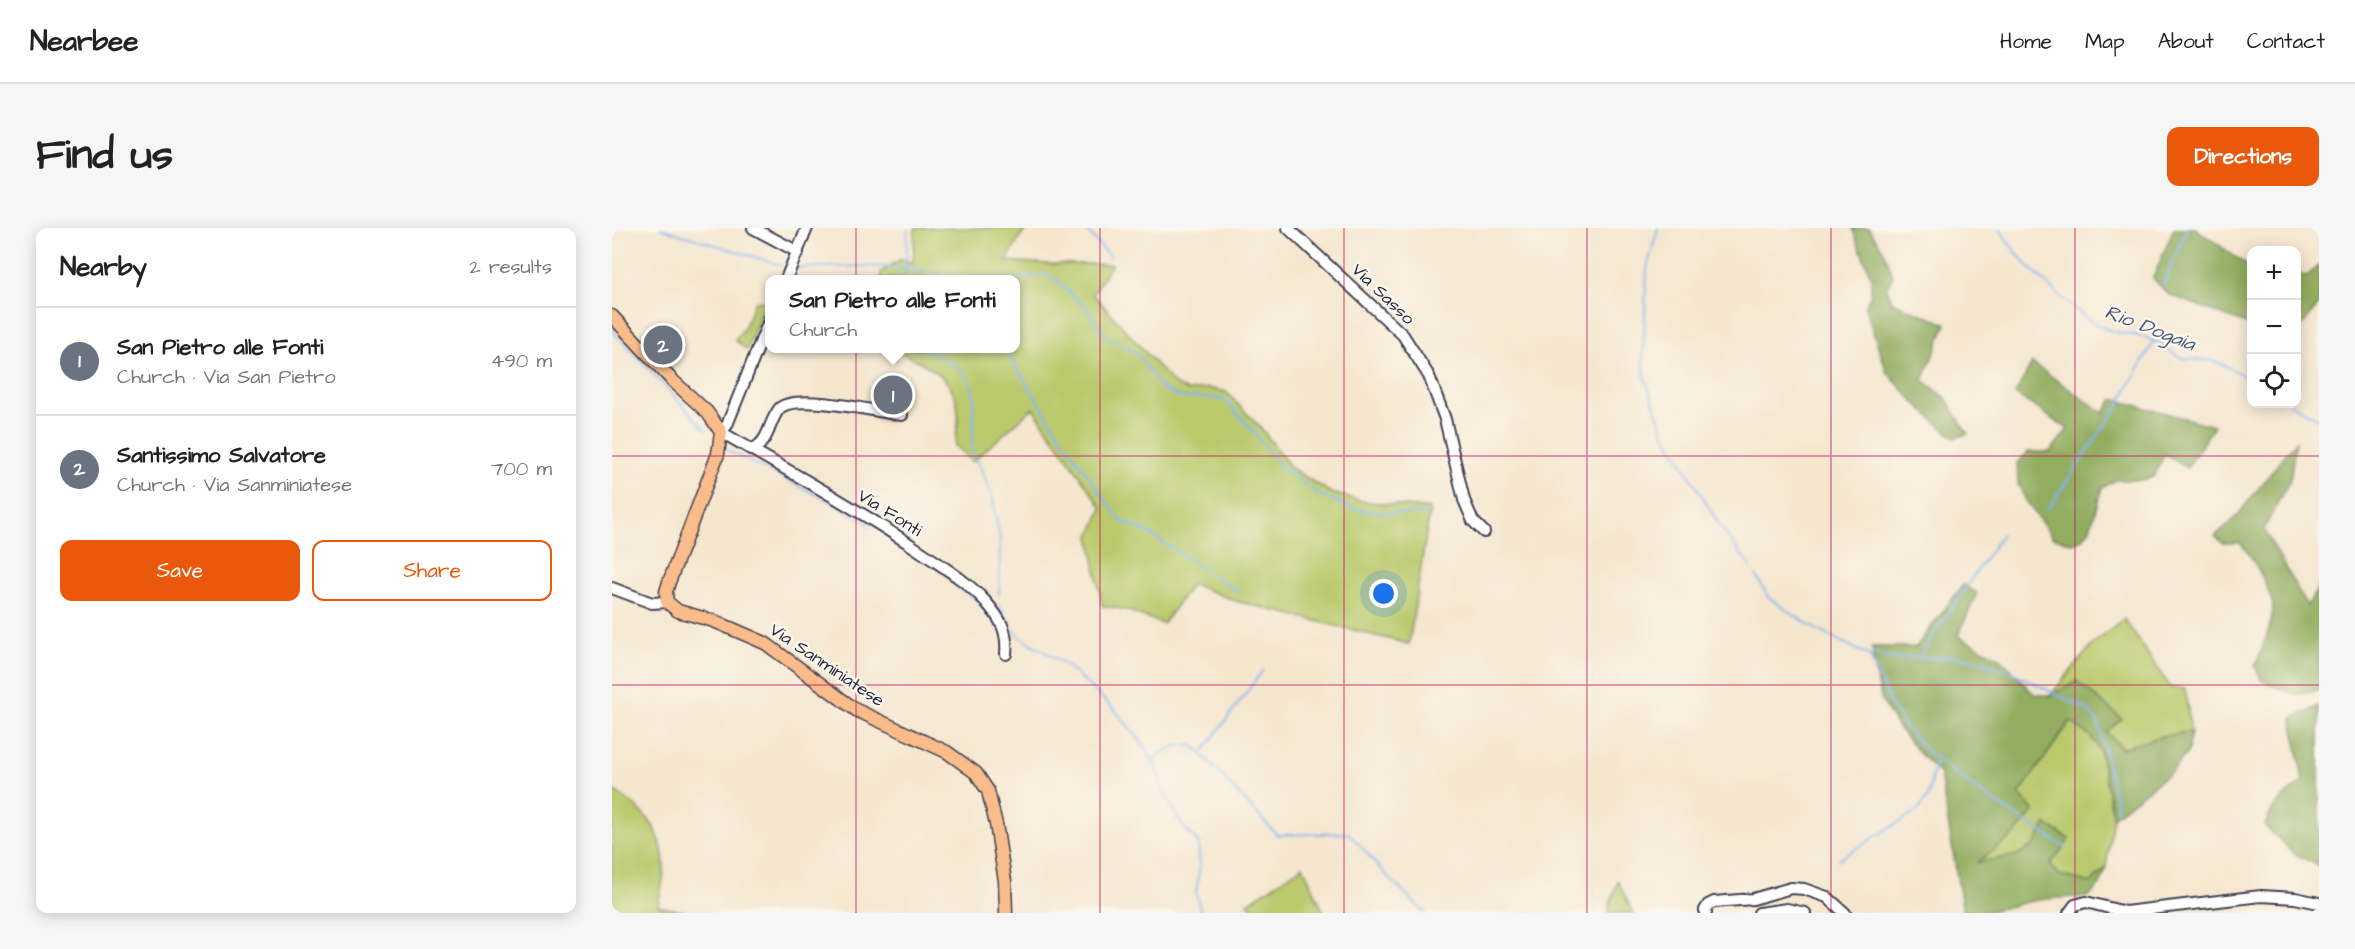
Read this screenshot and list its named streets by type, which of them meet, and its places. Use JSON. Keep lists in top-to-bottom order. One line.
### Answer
{"streets":{"main road":["Via Sanminiatese"],"street":["Via Sasso","Via Fonti"]},"water":["Rio Dogaia"],"page":{"header":"Nearbee","nav":["Home","Map","About","Contact"],"title":"Find us","buttons":["Directions",["Save","Share"]],"heading":["Nearby","2 results"],"map_buttons":["+","−"],"popup":["San Pietro alle Fonti","Church"],"list":[{"mark":"1","name":"San Pietro alle Fonti","note":"Church · Via San Pietro","value":"490 m"},{"mark":"2","name":"Santissimo Salvatore","note":"Church · Via Sanminiatese","value":"700 m"}],"pins":["2","1"]}}
